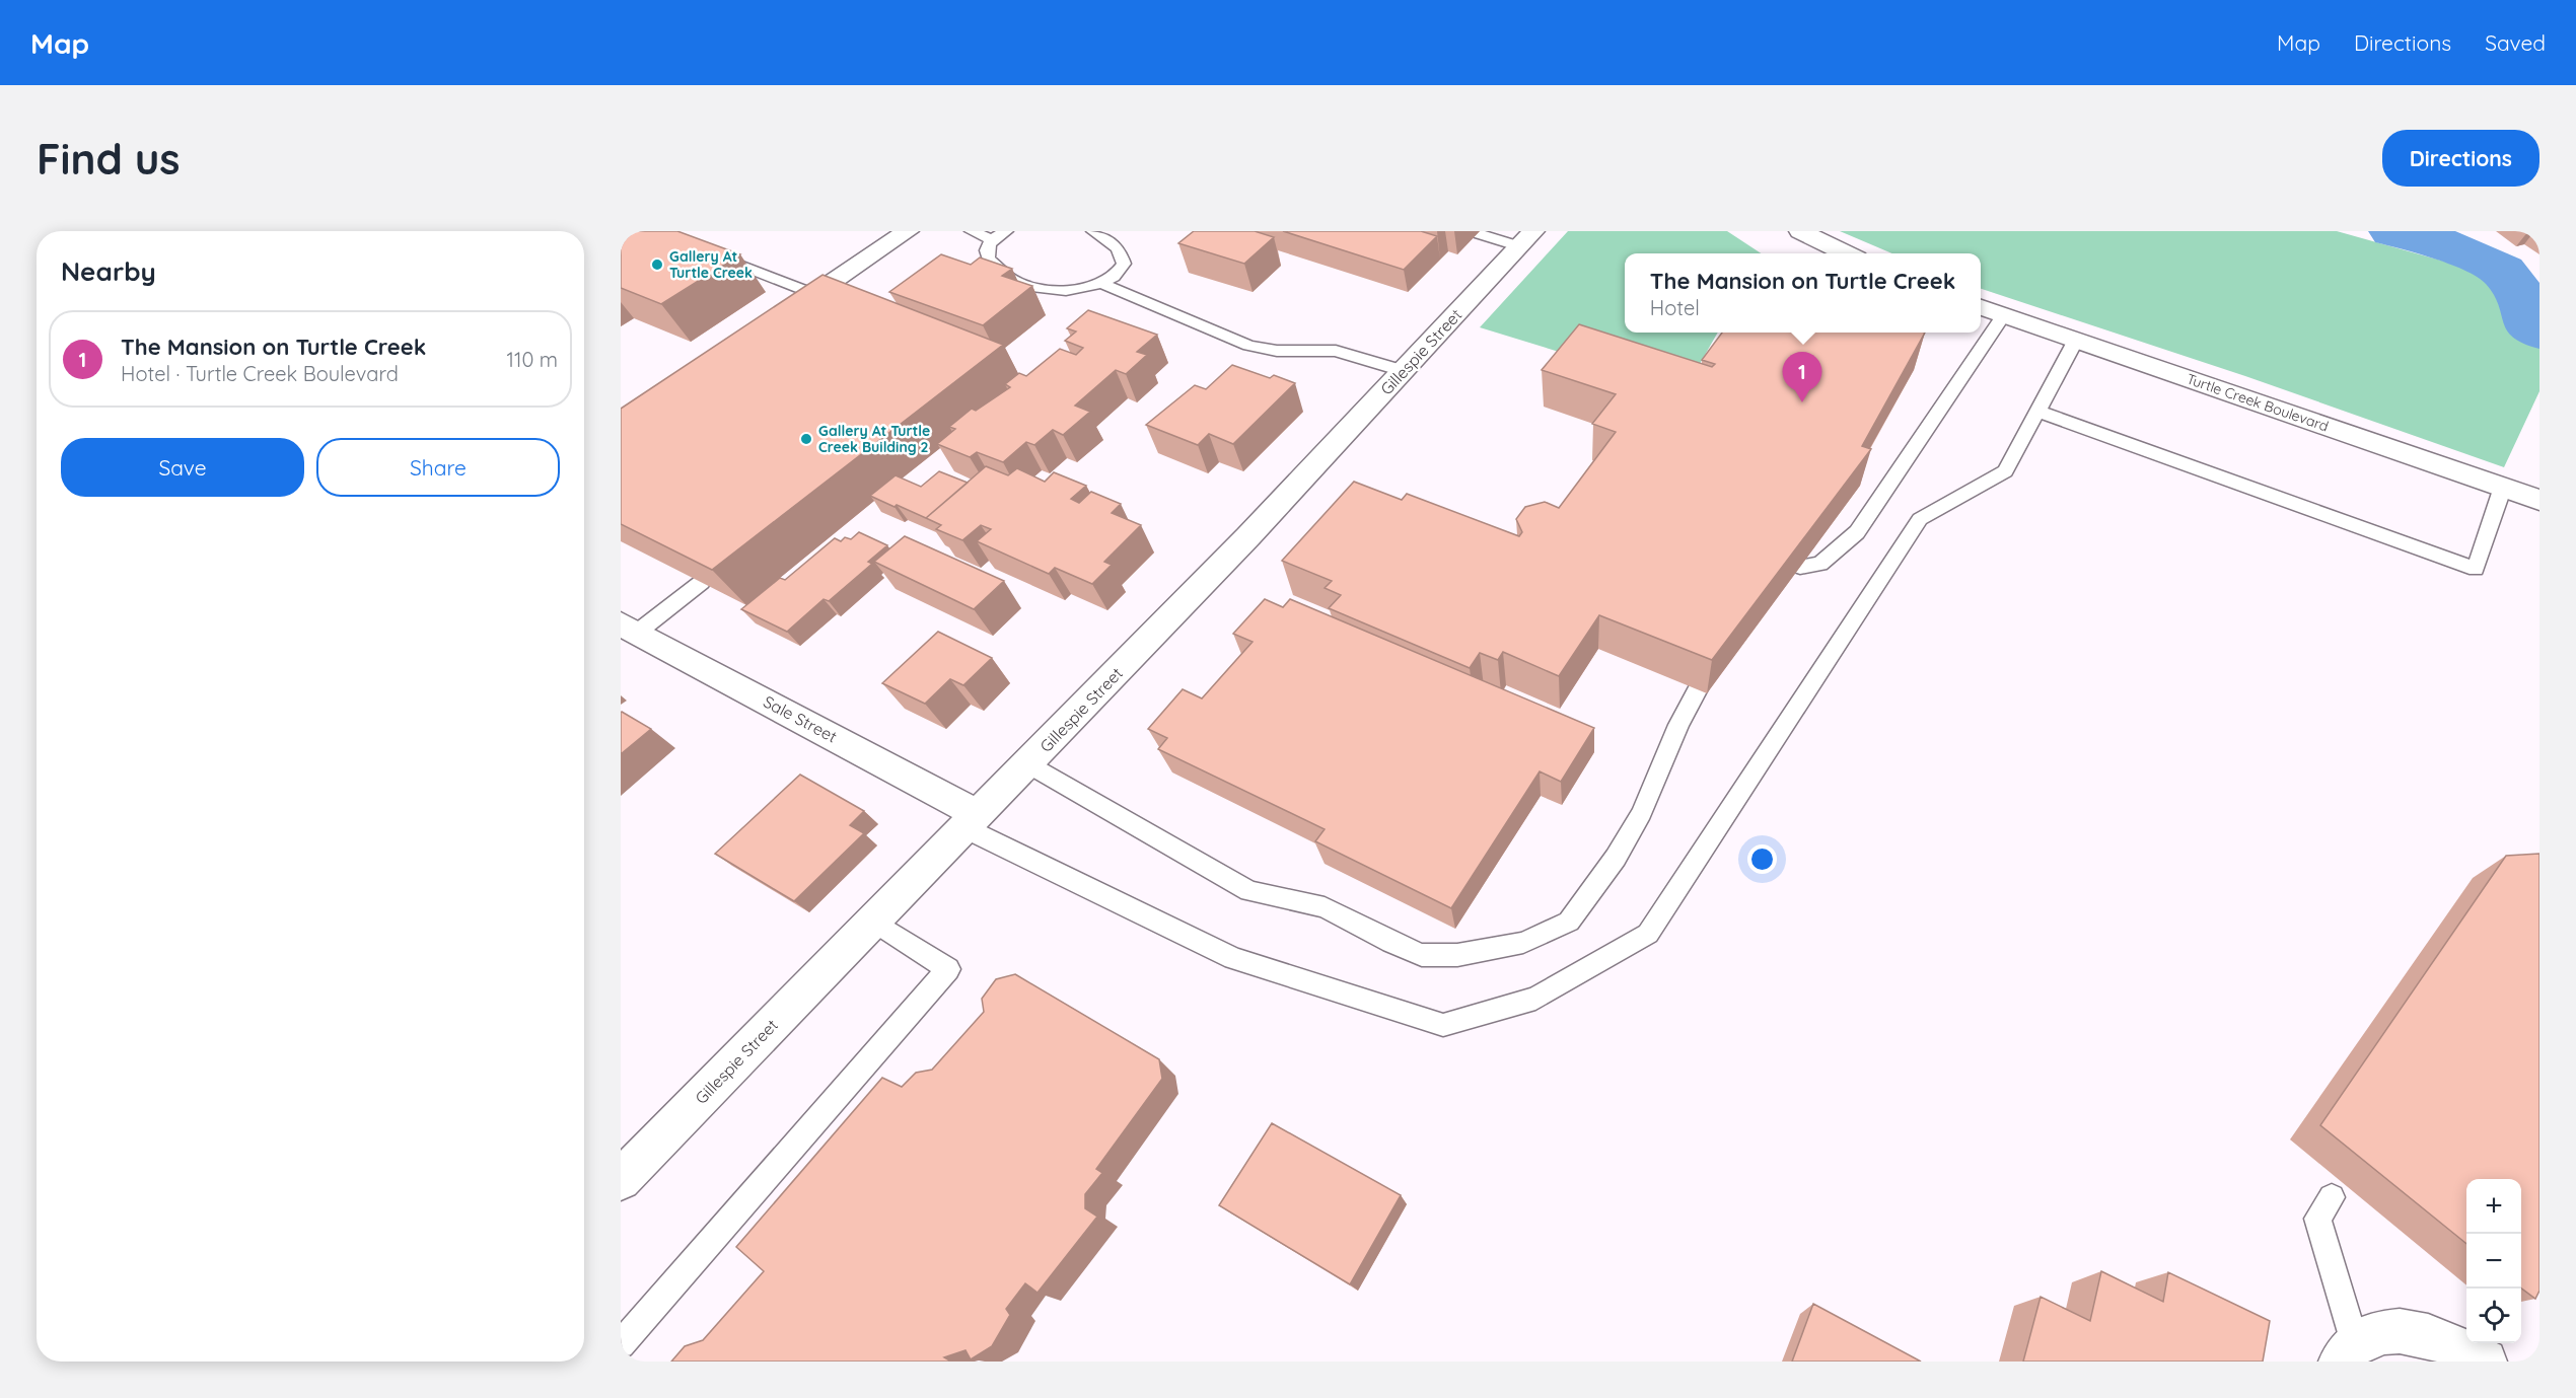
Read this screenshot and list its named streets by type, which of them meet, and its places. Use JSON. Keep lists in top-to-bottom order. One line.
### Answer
{"streets":{"street":["Gillespie Street","Turtle Creek Boulevard","Sale Street"]},"crossings":[["Gillespie Street","Sale Street"]],"places":["Gallery At Turtle Creek","Gallery At Turtle Creek Building 2"],"page":{"header":"Map","nav":["Map","Directions","Saved"],"buttons":["Directions",["Save","Share"]],"title":"Find us","heading":"Nearby","popup":["The Mansion on Turtle Creek","Hotel"],"list":[{"mark":"1","name":"The Mansion on Turtle Creek","note":"Hotel · Turtle Creek Boulevard","value":"110 m"}],"pins":"1","map_buttons":["+","−"]}}
